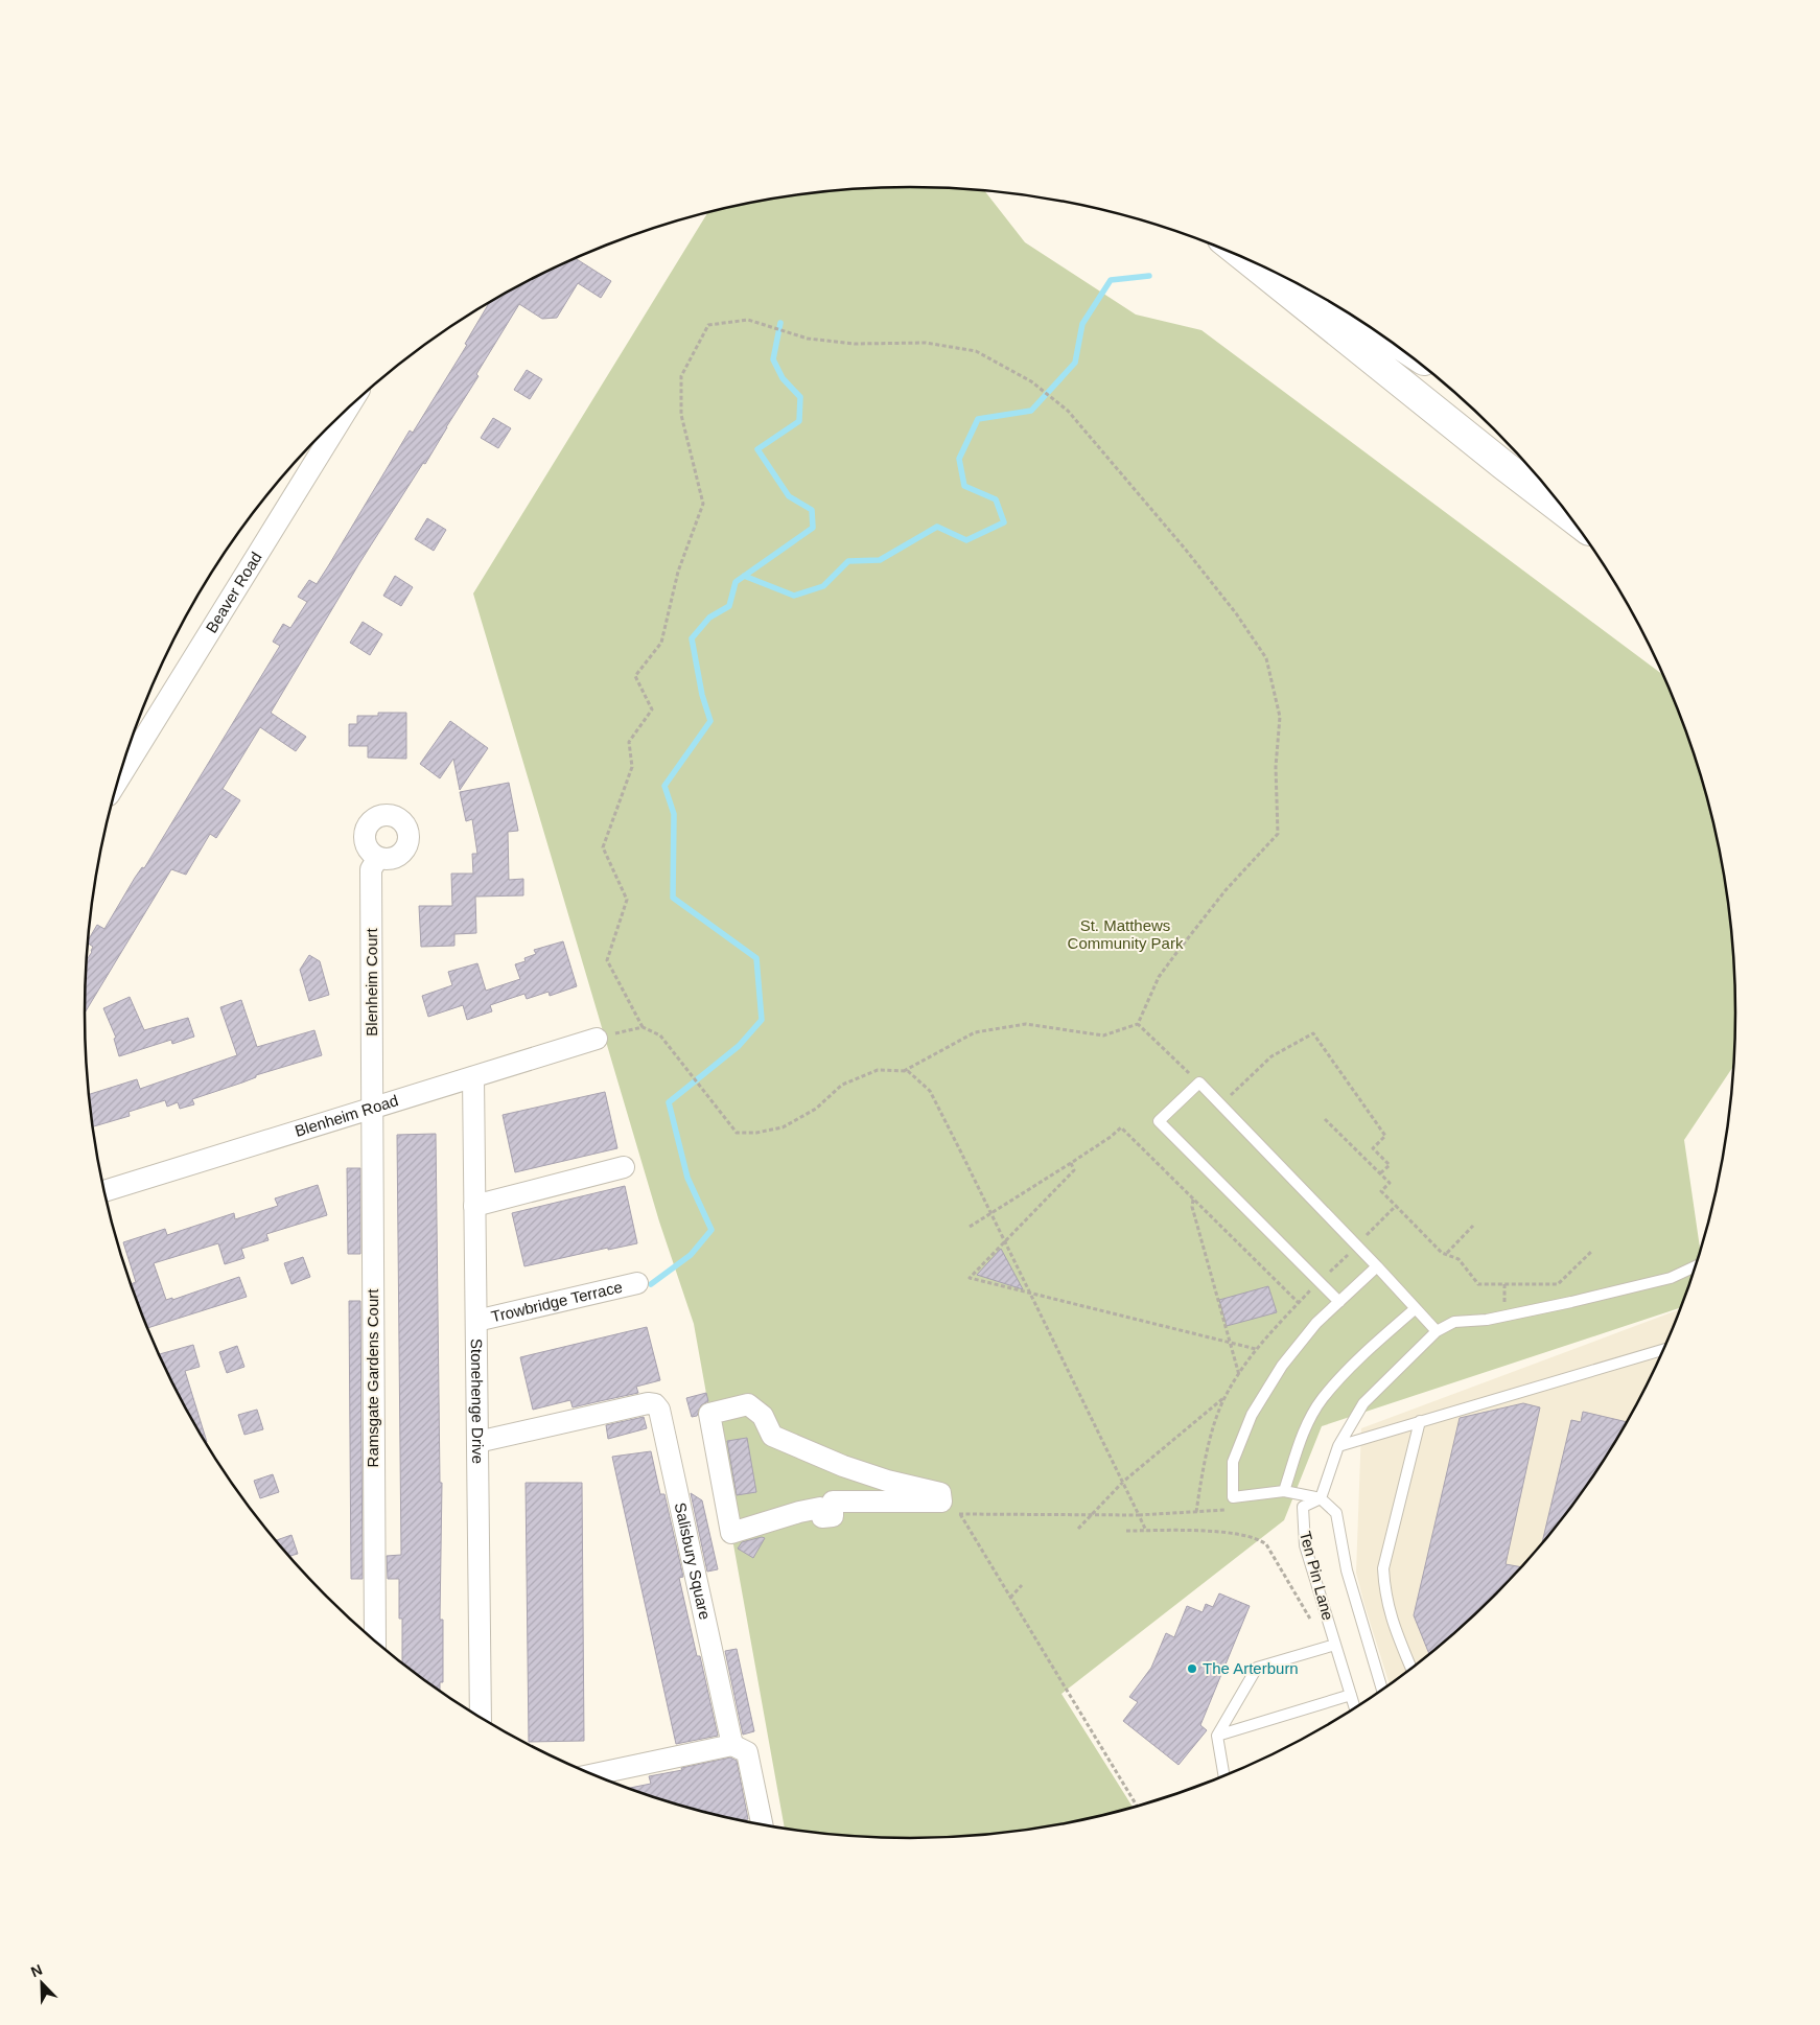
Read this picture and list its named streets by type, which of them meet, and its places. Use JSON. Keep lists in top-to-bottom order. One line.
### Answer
{"streets":{"street":["Beaver Road","Blenheim Court","Blenheim Road","Trowbridge Terrace","Ramsgate Gardens Court","Stonehenge Drive","Salisbury Square"],"lane":["Ten Pin Lane"]},"crossings":[["Blenheim Court","Blenheim Road"],["Blenheim Court","Ramsgate Gardens Court"],["Blenheim Road","Ramsgate Gardens Court"],["Blenheim Road","Stonehenge Drive"],["Trowbridge Terrace","Stonehenge Drive"],["Stonehenge Drive","Salisbury Square"]],"parks":["St. Matthews Community Park"],"places":["The Arterburn"],"north":"top left"}
